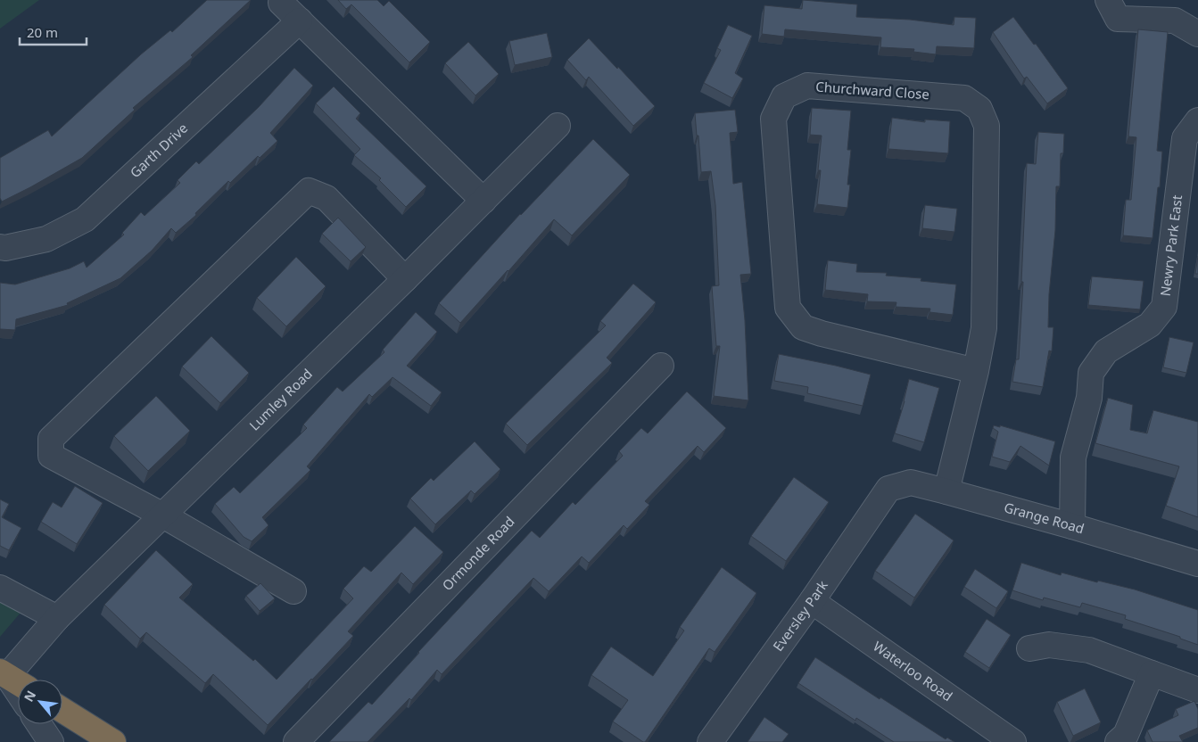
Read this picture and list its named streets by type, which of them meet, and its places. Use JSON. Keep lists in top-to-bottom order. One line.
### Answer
{"streets":{"street":["Churchward Close","Garth Drive","Newry Park East","Lumley Road","Grange Road","Ormonde Road","Eversley Park","Waterloo Road"]},"crossings":[["Churchward Close","Grange Road"],["Newry Park East","Grange Road"],["Grange Road","Eversley Park"],["Eversley Park","Waterloo Road"]],"scale_bar":"20 m","north":"top left"}
